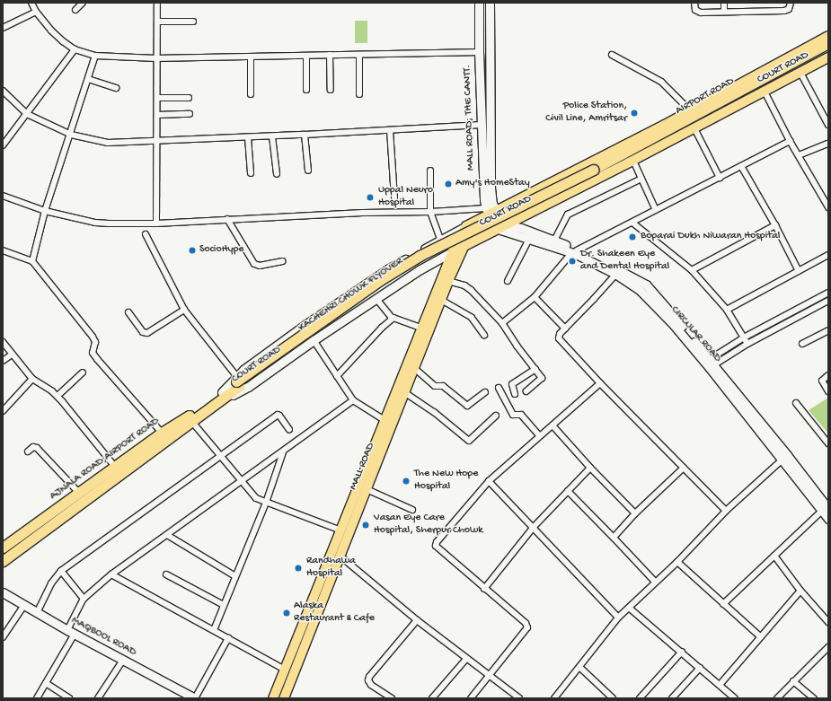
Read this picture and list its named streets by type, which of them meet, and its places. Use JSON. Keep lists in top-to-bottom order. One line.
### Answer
{"streets":{"highway":["AIRPORT ROAD","KACHEHRI CHOWK FLYOVER","AJNALA ROAD;AIRPORT ROAD"],"main road":["COURT ROAD","MALL ROAD; THE CANTT.","CIRCULAR ROAD","MALL ROAD","MAQBOOL ROAD"]},"crossings":[["COURT ROAD","MALL ROAD; THE CANTT."],["COURT ROAD","KACHEHRI CHOWK FLYOVER"],["COURT ROAD","CIRCULAR ROAD"],["COURT ROAD","MALL ROAD"],["AIRPORT ROAD","KACHEHRI CHOWK FLYOVER"],["MALL ROAD; THE CANTT.","CIRCULAR ROAD"],["KACHEHRI CHOWK FLYOVER","AJNALA ROAD;AIRPORT ROAD"]],"places":["Police Station, Civil Line, Amritsar","Amy's HomeStay","Uppal Neuro Hospital","Boparai Dukh Niwaran Hospital","SocioHype","Dr. Shakeen Eye and Dental Hospital","The New Hope Hospital","Vasan Eye Care Hospital, Sherpur Chowk","Randhawa Hospital","Alaska Restaurant & Cafe"]}
